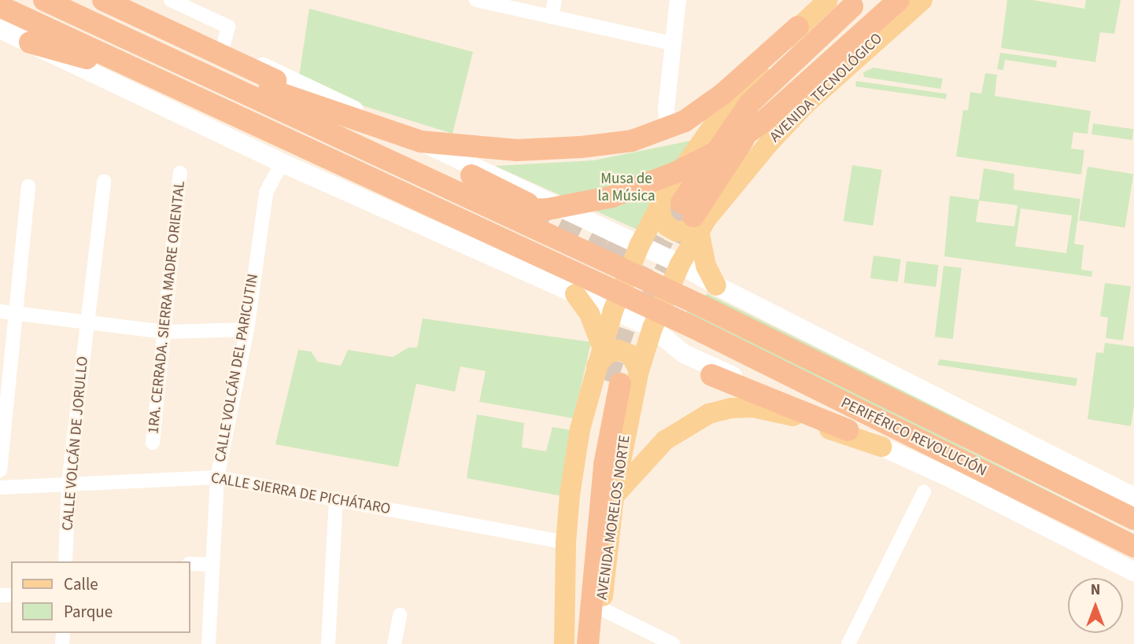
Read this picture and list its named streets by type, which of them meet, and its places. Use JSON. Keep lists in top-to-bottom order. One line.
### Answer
{"streets":{"highway":["PERIFÉRICO REVOLUCIÓN"],"main road":["AVENIDA TECNOLÓGICO","AVENIDA MORELOS NORTE"],"street":["1RA. CERRADA. SIERRA MADRE ORIENTAL","CALLE VOLCÁN DEL PARICUTIN","CALLE VOLCÁN DE JORULLO","CALLE SIERRA DE PICHÁTARO"]},"crossings":[["AVENIDA TECNOLÓGICO","AVENIDA MORELOS NORTE"],["CALLE VOLCÁN DEL PARICUTIN","CALLE SIERRA DE PICHÁTARO"],["CALLE VOLCÁN DE JORULLO","CALLE SIERRA DE PICHÁTARO"]],"parks":["Musa de la Música"],"legend":["Calle","Parque"],"north":"top"}
